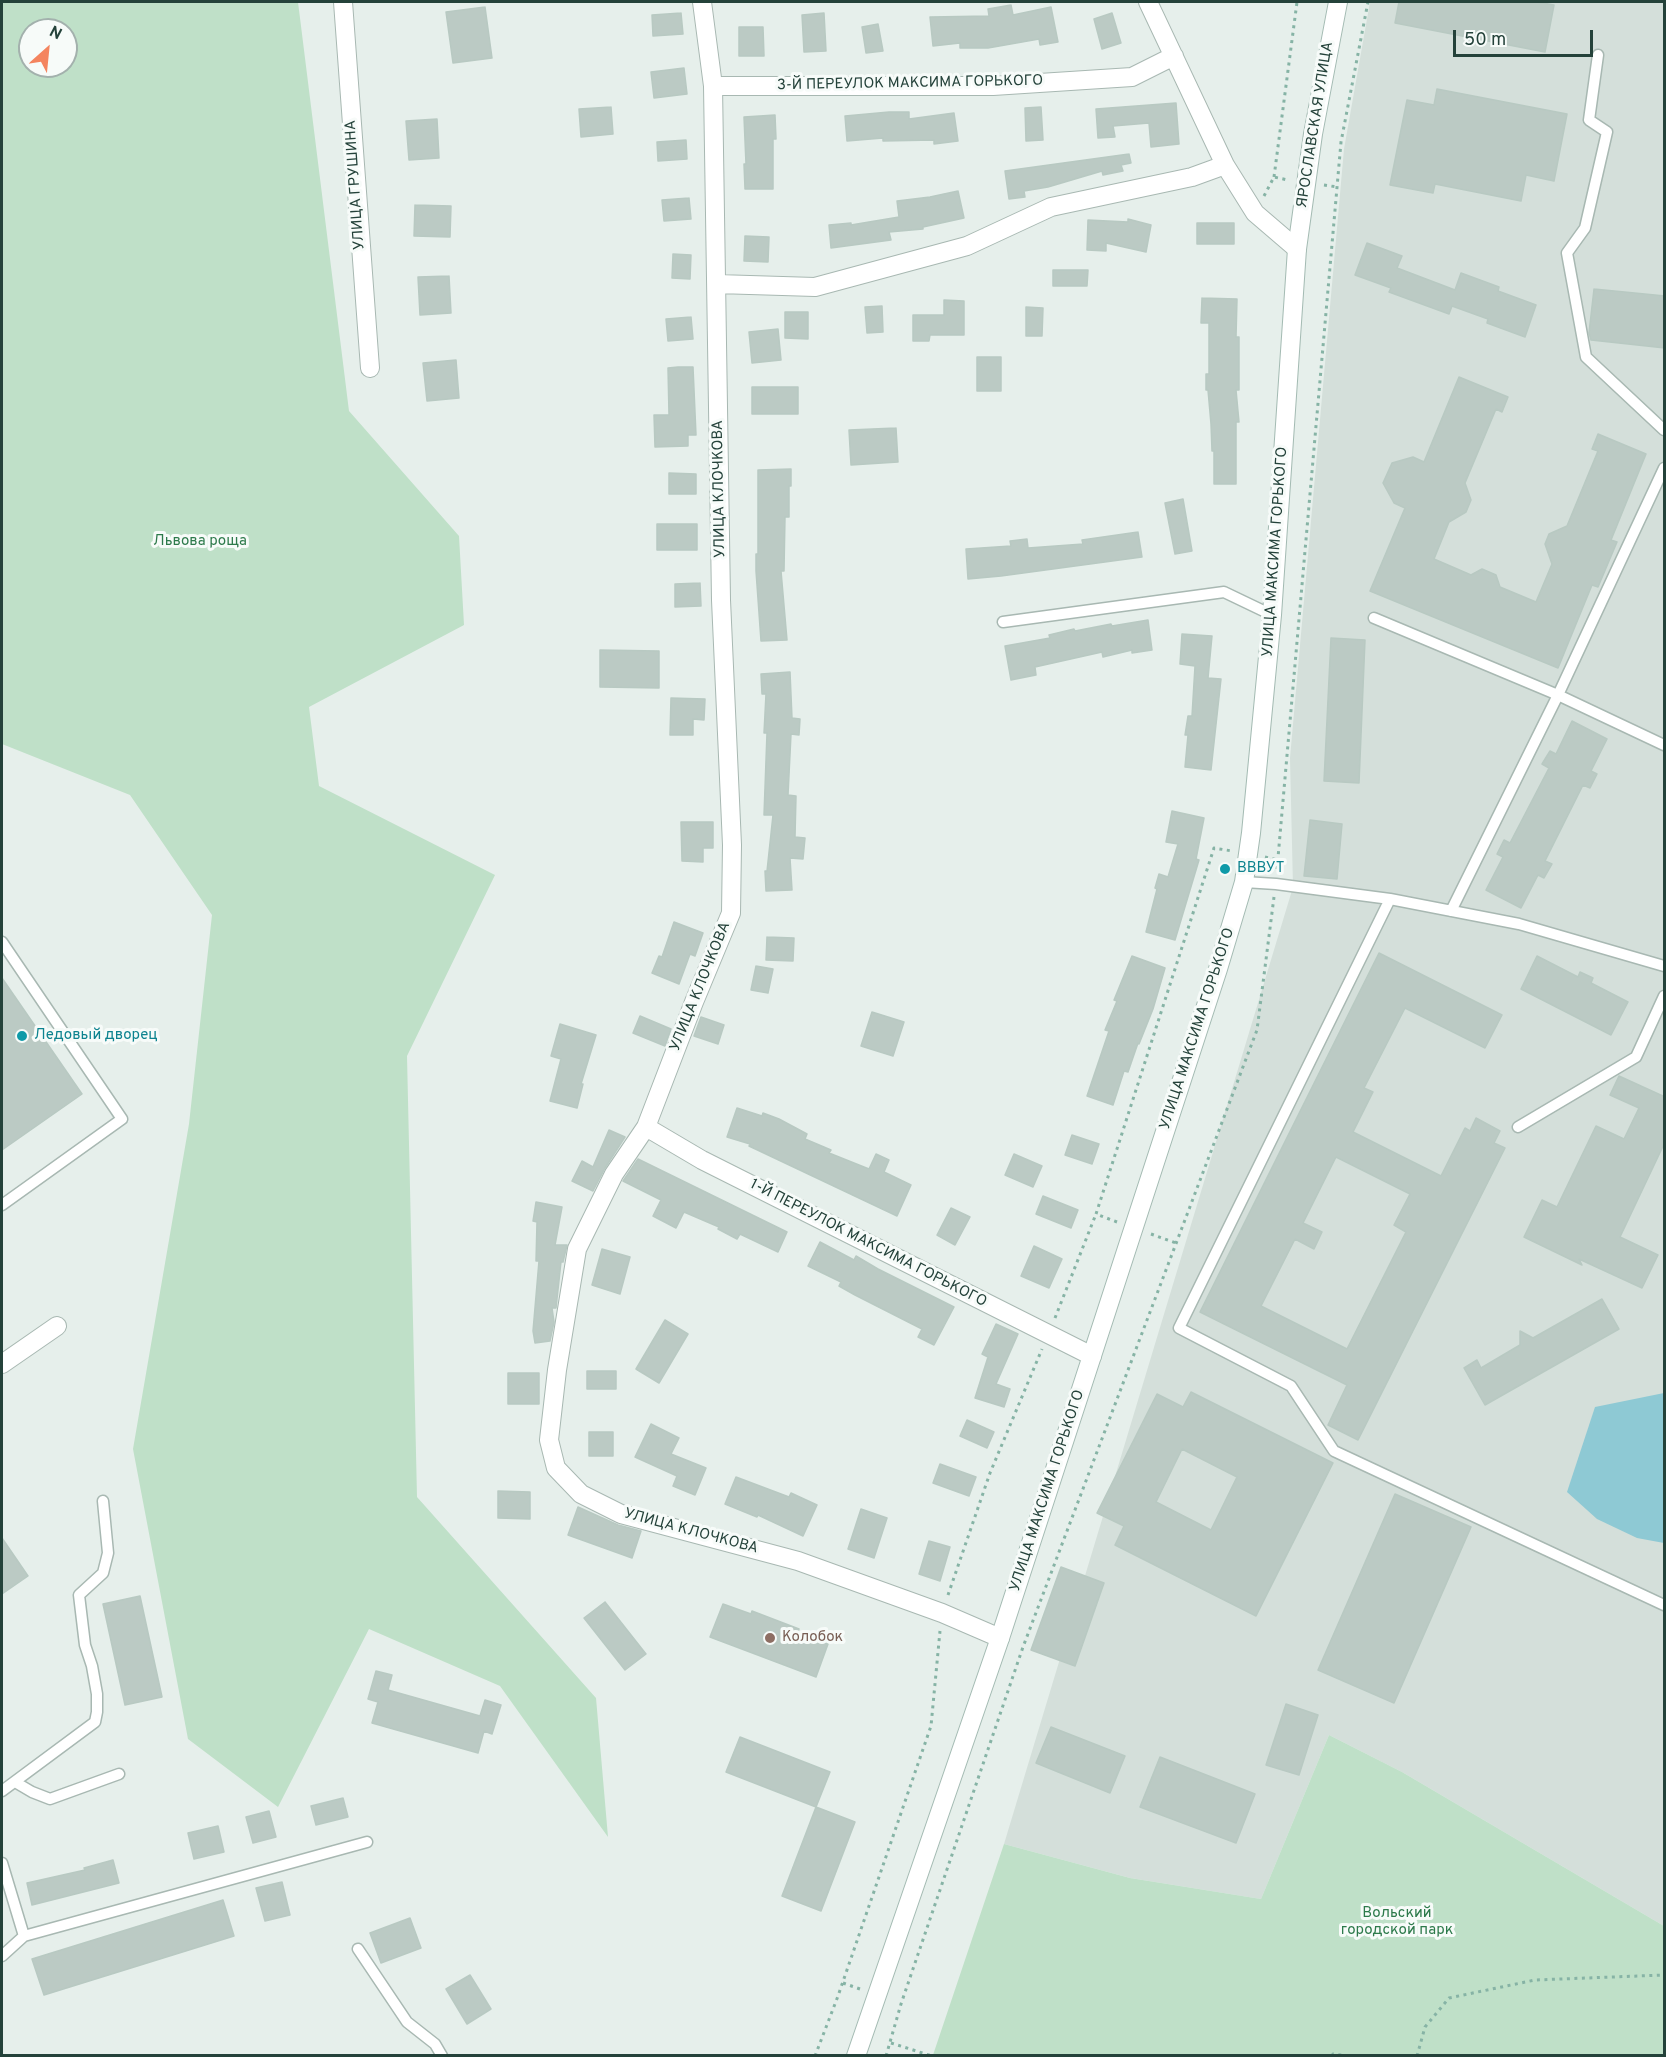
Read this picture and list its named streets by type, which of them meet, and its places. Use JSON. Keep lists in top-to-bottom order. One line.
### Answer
{"streets":{"street":["3-Й ПЕРЕУЛОК МАКСИМА ГОРЬКОГО","ЯРОСЛАВСКАЯ УЛИЦА","УЛИЦА ГРУШИНА","УЛИЦА КЛОЧКОВА","УЛИЦА МАКСИМА ГОРЬКОГО","1-Й ПЕРЕУЛОК МАКСИМА ГОРЬКОГО"]},"crossings":[["3-Й ПЕРЕУЛОК МАКСИМА ГОРЬКОГО","УЛИЦА КЛОЧКОВА"],["ЯРОСЛАВСКАЯ УЛИЦА","УЛИЦА МАКСИМА ГОРЬКОГО"],["УЛИЦА КЛОЧКОВА","УЛИЦА МАКСИМА ГОРЬКОГО"],["УЛИЦА КЛОЧКОВА","1-Й ПЕРЕУЛОК МАКСИМА ГОРЬКОГО"],["УЛИЦА МАКСИМА ГОРЬКОГО","1-Й ПЕРЕУЛОК МАКСИМА ГОРЬКОГО"]],"parks":["Львова роща","Вольский городской парк"],"places":["ВВВУТ","Ледовый дворец","Колобок"],"scale_bar":"50 m","north":"top right"}
